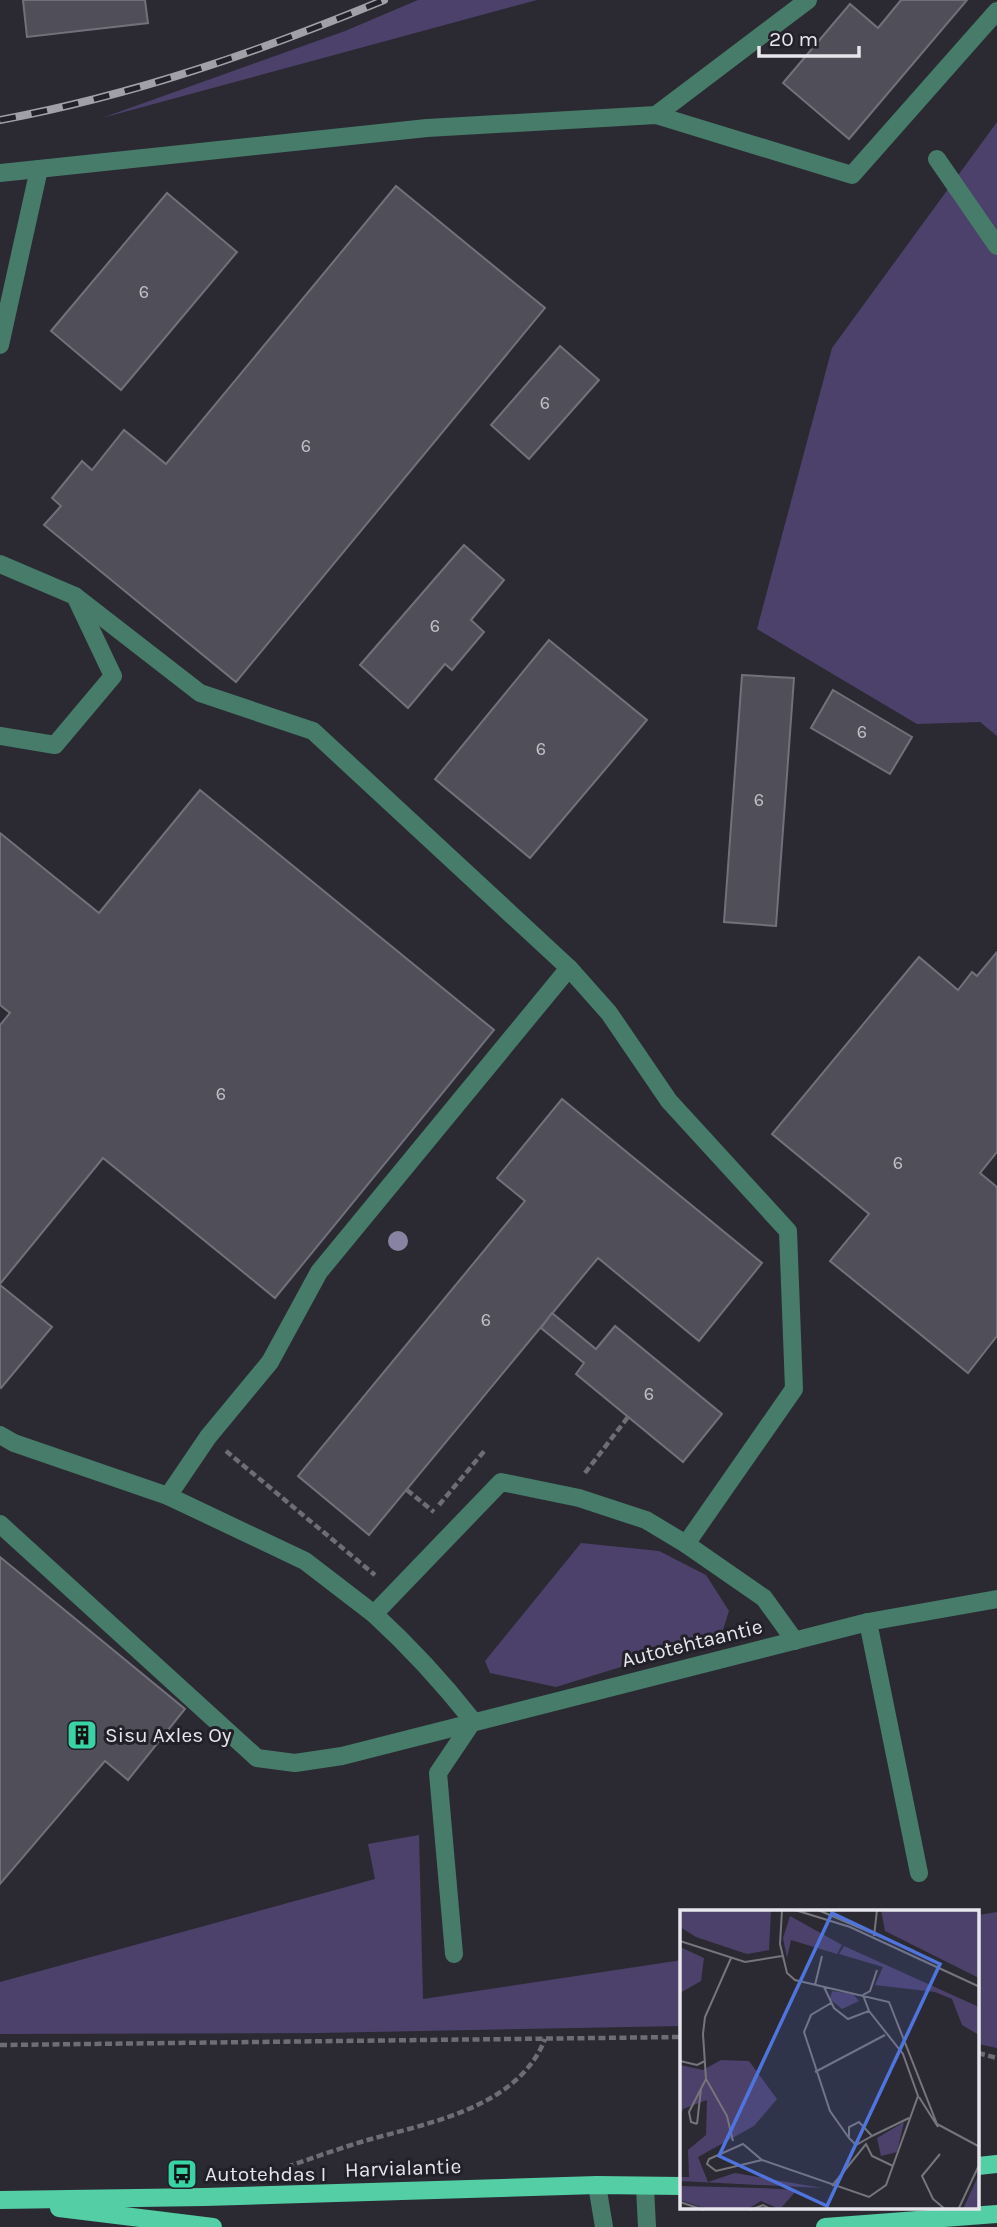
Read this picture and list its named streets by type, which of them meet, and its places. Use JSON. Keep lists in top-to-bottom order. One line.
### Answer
{"streets":{"main road":["Harvialantie"],"street":["Autotehtaantie"]},"places":{"building":["Sisu Axles Oy"],"bus stop":["Autotehdas I"]},"house_numbers":["6","6","6","6","6","6","6","6","6","6","6"],"scale_bar":"20 m"}
